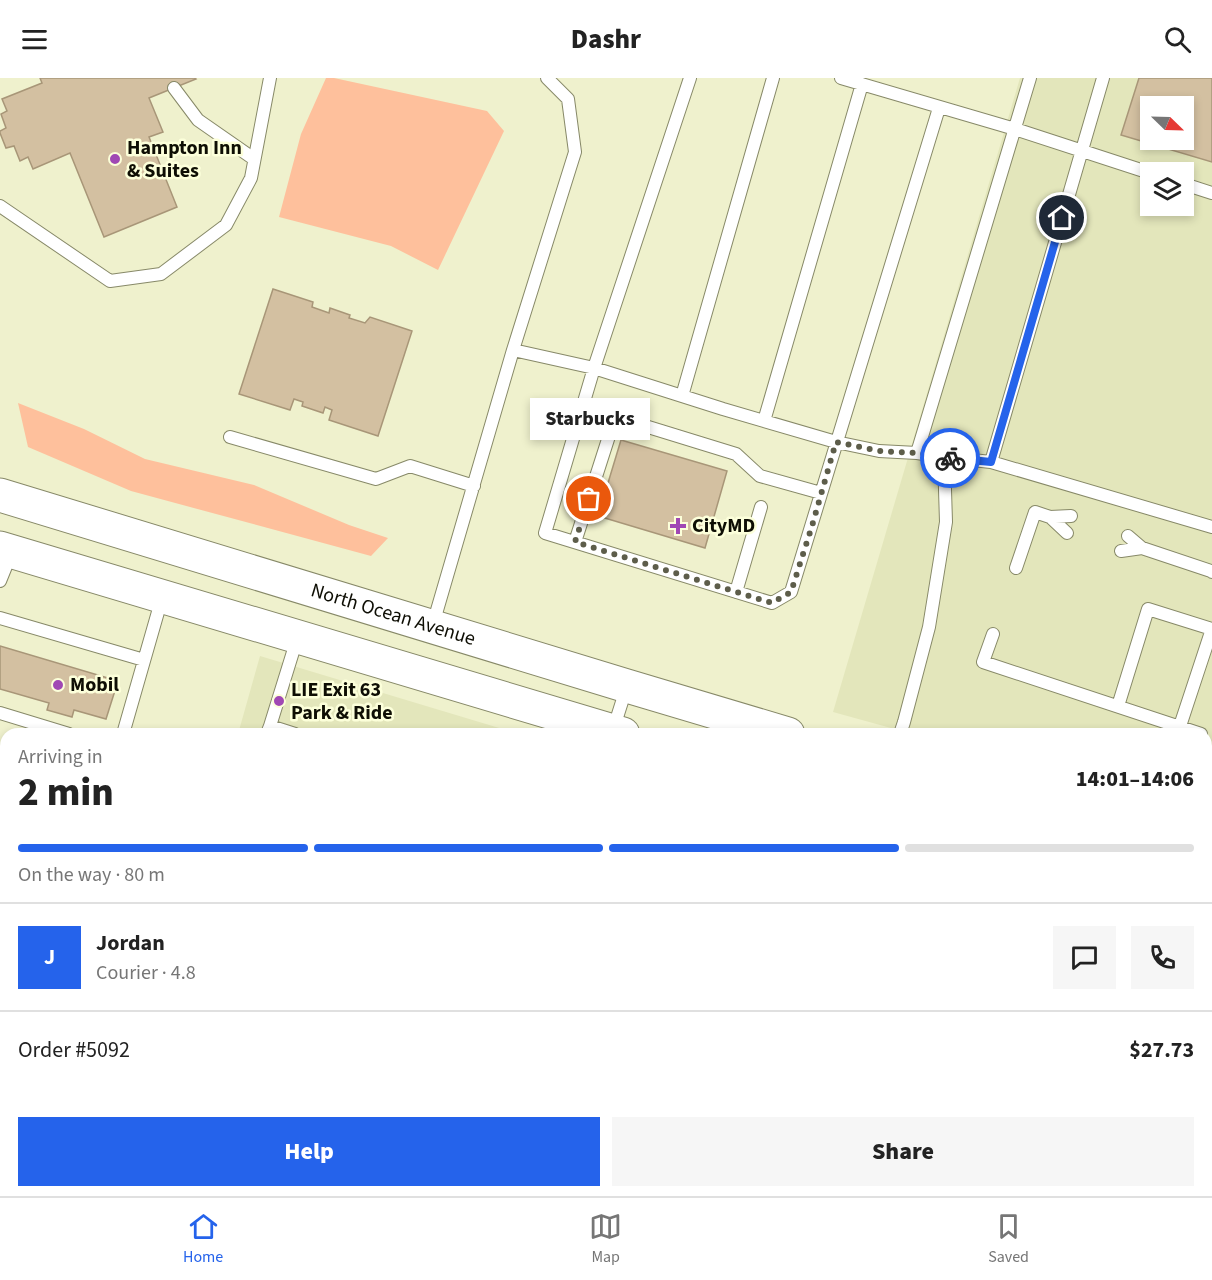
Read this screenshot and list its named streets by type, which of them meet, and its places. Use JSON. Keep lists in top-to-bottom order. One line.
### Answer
{"streets":{"highway":["North Ocean Avenue"]},"places":{"other":["Hampton Inn & Suites","Starbucks","Mobil","LIE Exit 63 Park & Ride"],"health":["CityMD"]},"north":"bottom right","page":{"header":"Dashr","bubble":"Starbucks","heading":["2 min","Arriving in","14:01–14:06"],"panel":["Jordan","Courier · 4.8","Order #5092","$27.73"],"bar":"On the way · 80 m","round":"J","buttons":["Help","Share"],"tabs":["Home","Map","Saved"]}}
